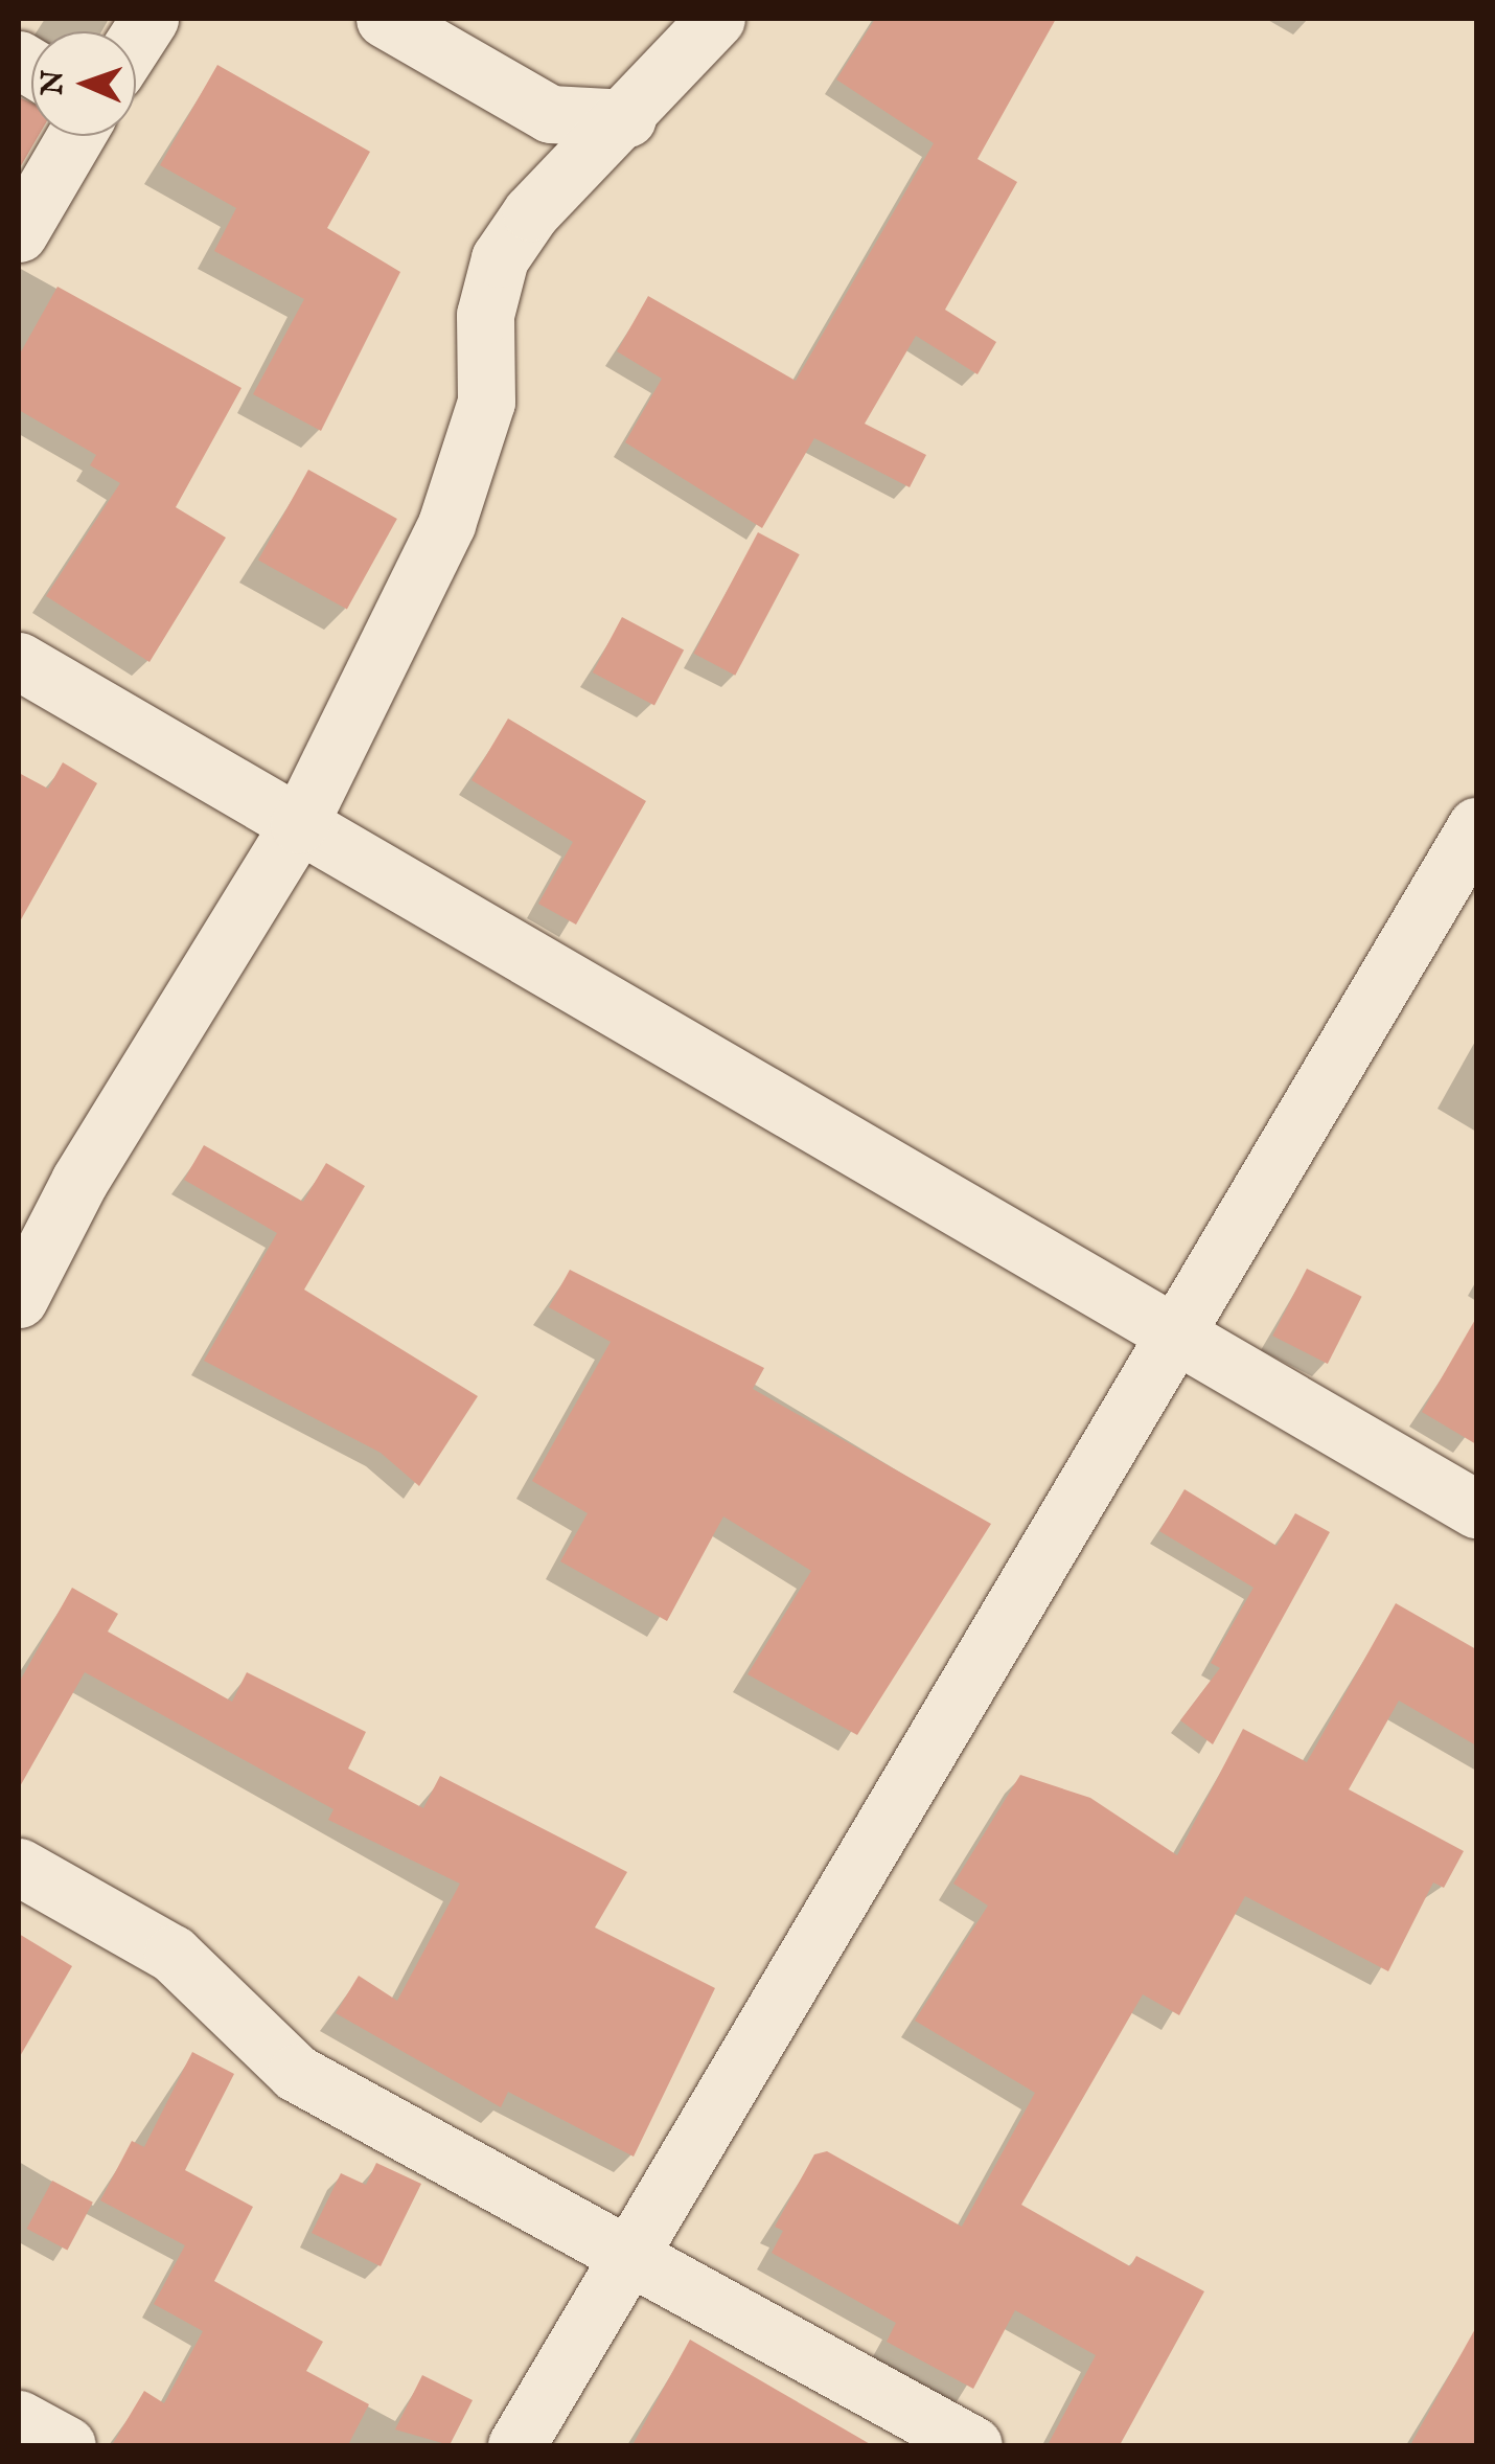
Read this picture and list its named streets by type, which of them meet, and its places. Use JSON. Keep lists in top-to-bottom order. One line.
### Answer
{"north":"left"}
